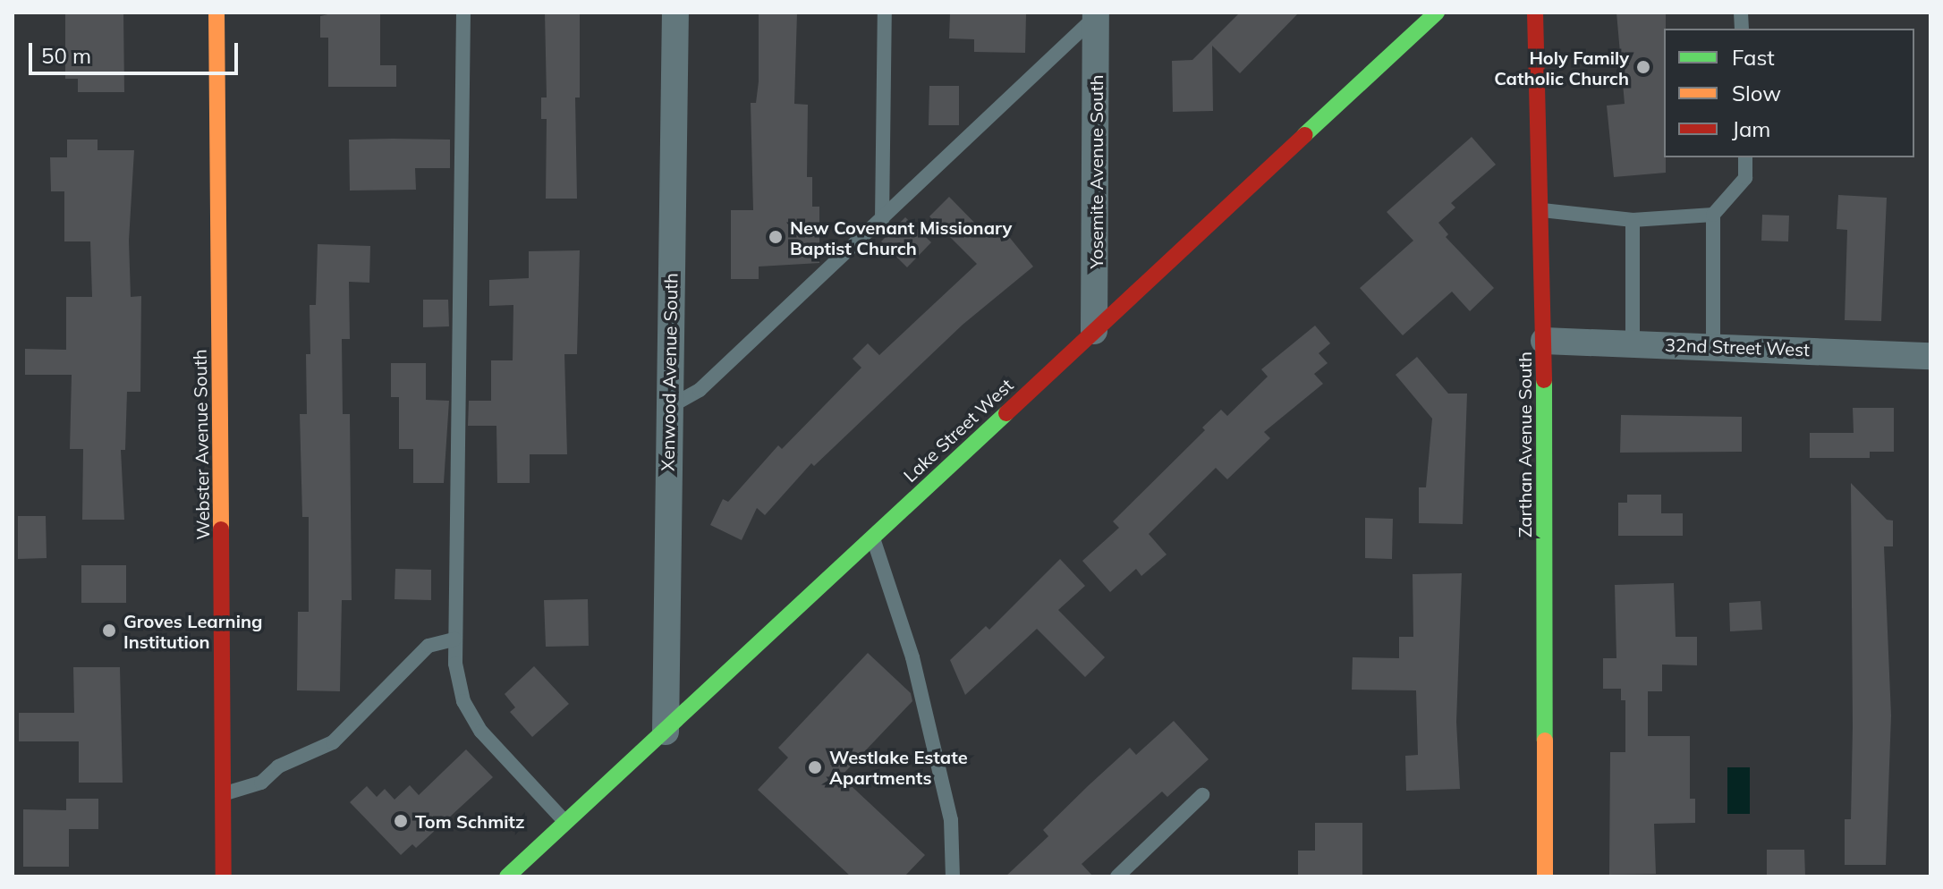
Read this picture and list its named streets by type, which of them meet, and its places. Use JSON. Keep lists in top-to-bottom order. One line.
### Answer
{"streets":{"street":["Yosemite Avenue South","32nd Street West","Xenwood Avenue South","Lake Street West","Webster Avenue South","Zarthan Avenue South"]},"crossings":[["Yosemite Avenue South","Lake Street West"],["32nd Street West","Zarthan Avenue South"],["Xenwood Avenue South","Lake Street West"]],"places":["Holy Family Catholic Church","New Covenant Missionary Baptist Church","Groves Learning Institution","Westlake Estate Apartments","Tom Schmitz"],"legend":["Fast","Slow","Jam"],"scale_bar":"50 m"}
